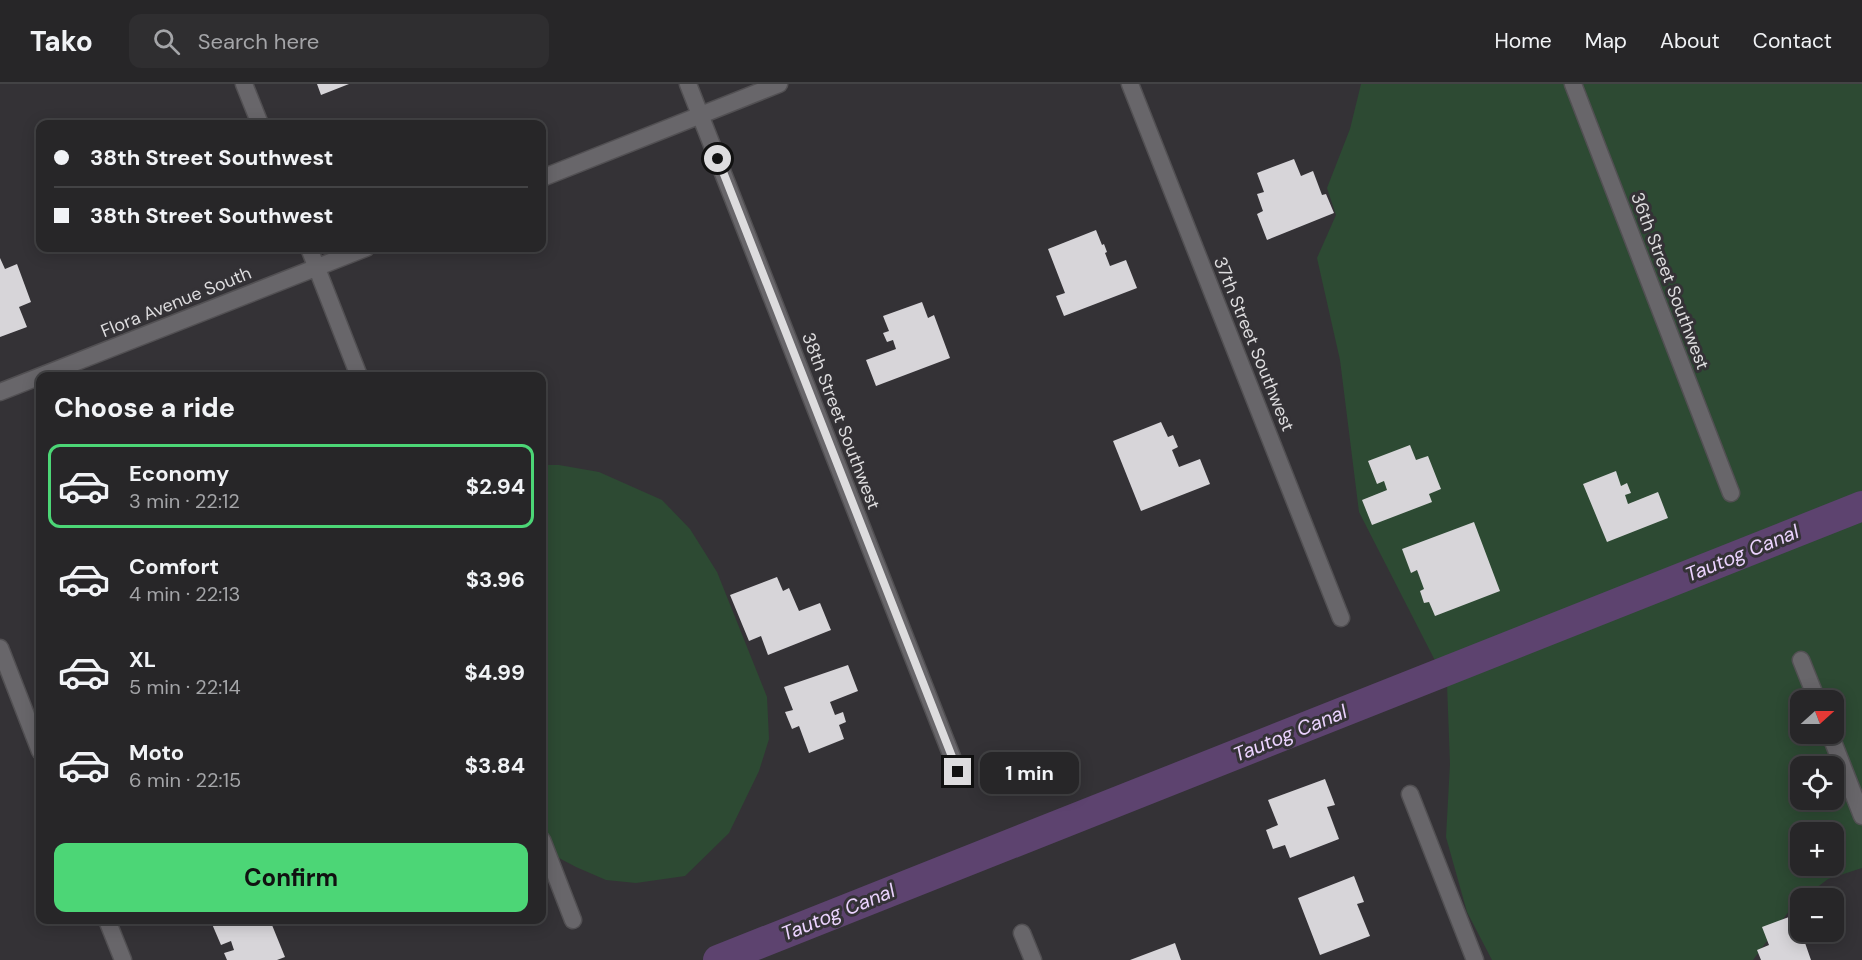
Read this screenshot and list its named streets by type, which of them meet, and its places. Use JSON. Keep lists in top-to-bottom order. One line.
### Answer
{"streets":{"street":["36th Street Southwest","Flora Avenue South","37th Street Southwest","38th Street Southwest"]},"water":["Tautog Canal"],"north":"right","page":{"header":"Tako","search":"Search here","nav":["Home","Map","About","Contact"],"banner":["38th Street Southwest","38th Street Southwest"],"heading":"Choose a ride","list":[{"name":"Economy","note":"3 min · 22:12","value":"$2.94"},{"name":"Comfort","note":"4 min · 22:13","value":"$3.96"},{"name":"XL","note":"5 min · 22:14","value":"$4.99"},{"name":"Moto","note":"6 min · 22:15","value":"$3.84"}],"map_buttons":["+","−"],"bubble":"1 min","buttons":"Confirm"}}
